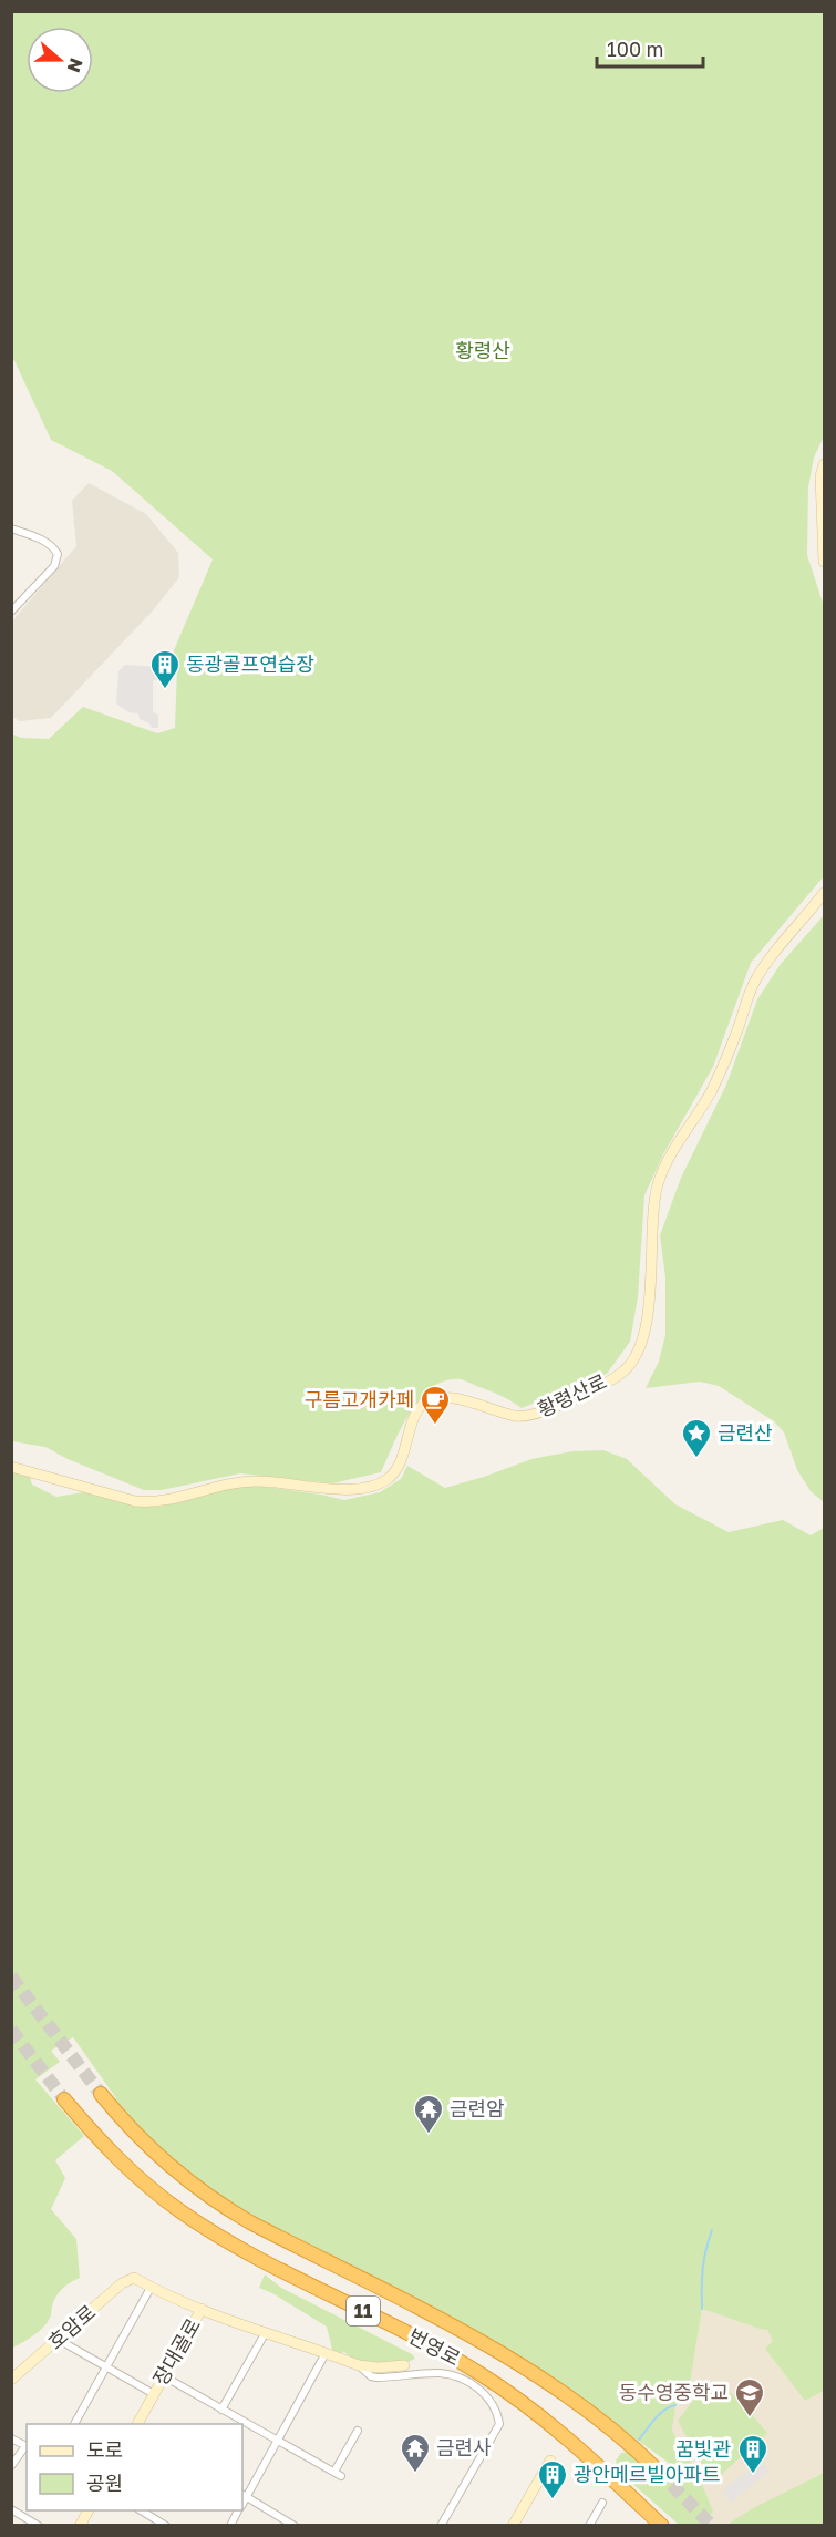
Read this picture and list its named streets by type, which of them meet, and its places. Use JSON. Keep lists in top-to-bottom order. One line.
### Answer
{"streets":{"highway":["11","번영로"],"street":["황령산로","호암로","장대골로"]},"crossings":[["호암로","장대골로"]],"parks":["황령산"],"places":{"building":["동광골프연습장","꿈빛관","광안메르빌아파트"],"cafe":["구름고개카페"],"place":["금련산"],"temple":["금련암","금련사"],"school or university":["동수영중학교"]},"legend":["도로","공원"],"scale_bar":"100 m","north":"right"}
